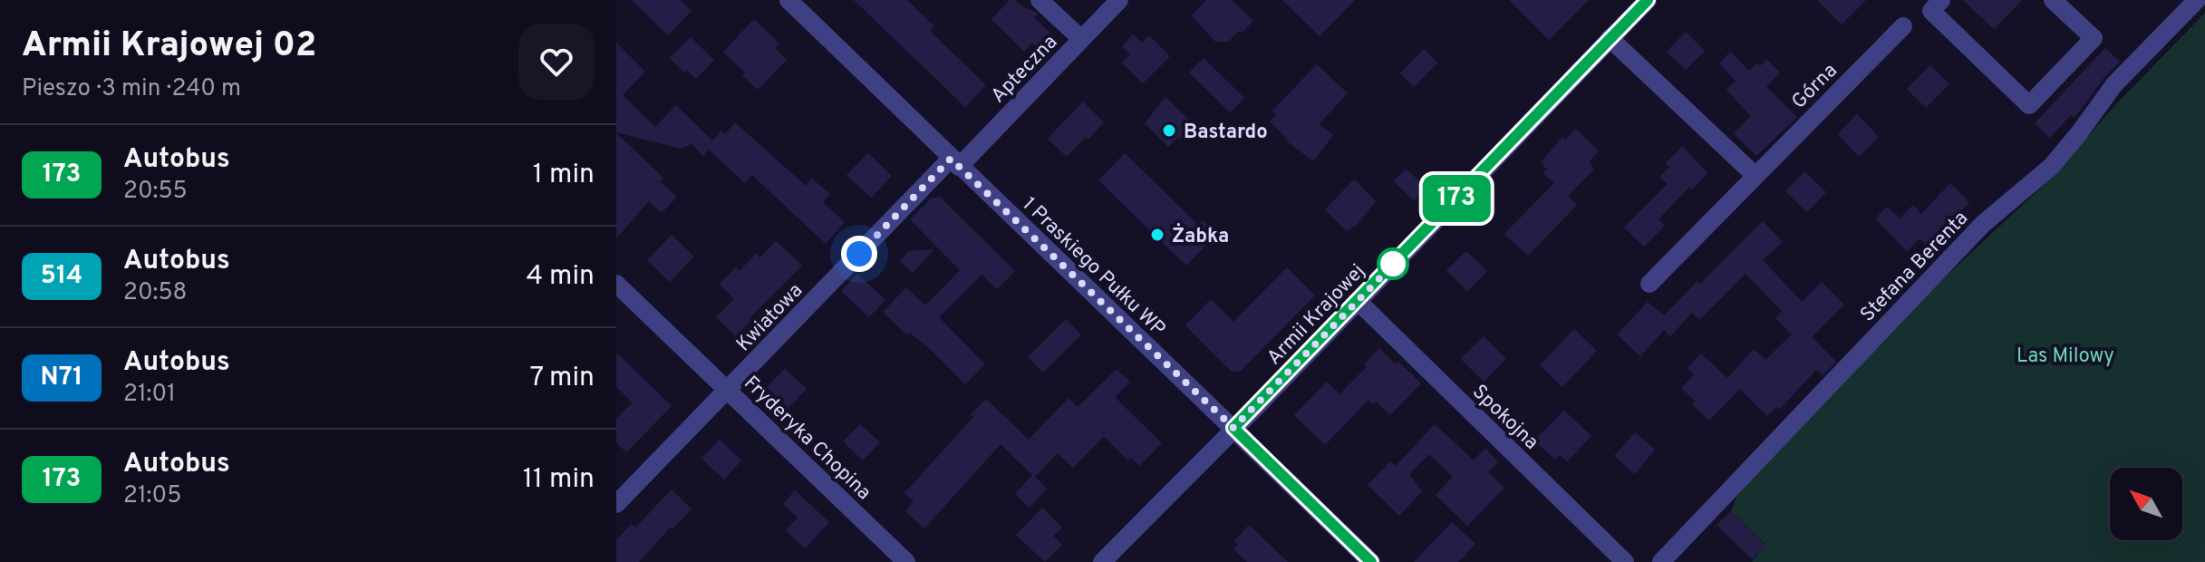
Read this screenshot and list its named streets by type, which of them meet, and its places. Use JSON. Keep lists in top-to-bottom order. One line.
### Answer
{"streets":{"street":["Apteczna","Górna","1 Praskiego Pułku WP","Stefana Berenta","Armii Krajowej","Kwiatowa","Spokojna","Fryderyka Chopina"]},"crossings":[["Apteczna","1 Praskiego Pułku WP"],["Apteczna","Kwiatowa"],["1 Praskiego Pułku WP","Armii Krajowej"],["1 Praskiego Pułku WP","Kwiatowa"],["Armii Krajowej","Spokojna"],["Kwiatowa","Fryderyka Chopina"]],"parks":["Las Milowy"],"places":["Bastardo","Żabka"],"lines":["bus line 173"],"north":"top left","page":{"heading":["Armii Krajowej 02","Pieszo · 3 min · 240 m"],"on_map":"173","list":[{"mark":"173","name":"Autobus","note":"20:55","value":"1 min"},{"mark":"514","name":"Autobus","note":"20:58","value":"4 min"},{"mark":"N71","name":"Autobus","note":"21:01","value":"7 min"},{"mark":"173","name":"Autobus","note":"21:05","value":"11 min"}]}}
